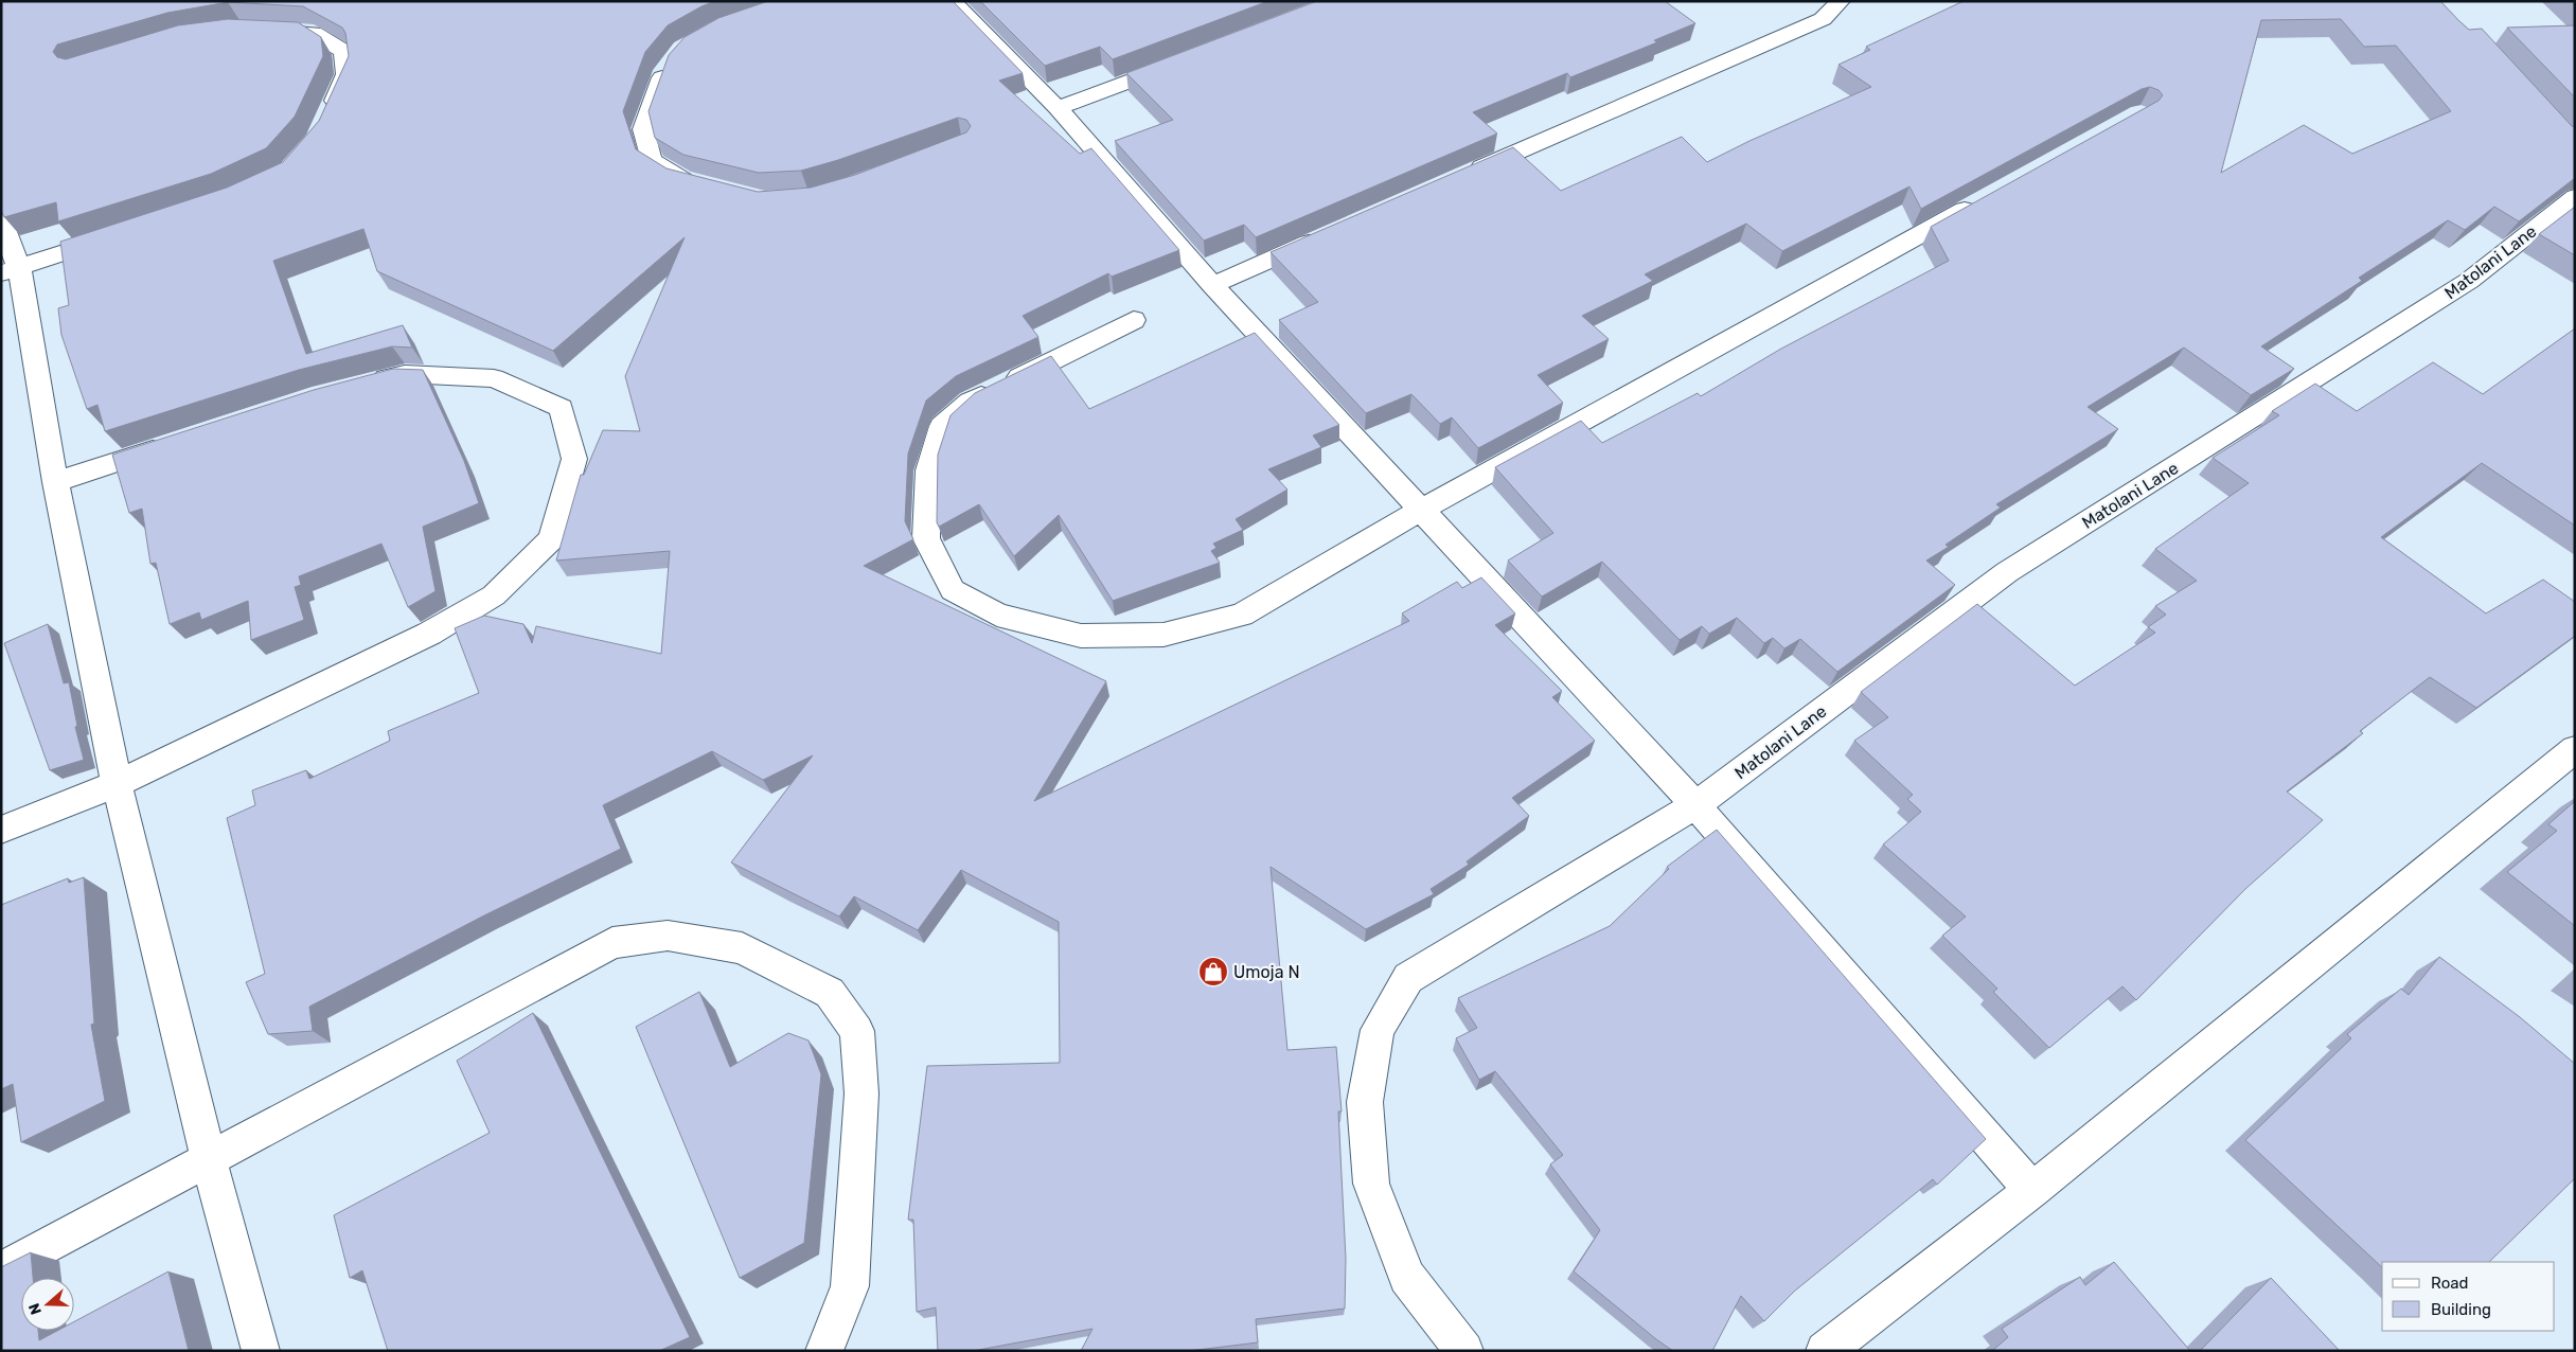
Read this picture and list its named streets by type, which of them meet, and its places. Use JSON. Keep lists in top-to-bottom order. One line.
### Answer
{"streets":{"street":["Matolani Lane"]},"places":{"shop":["Umoja N"]},"legend":["Road","Building"],"north":"left"}
